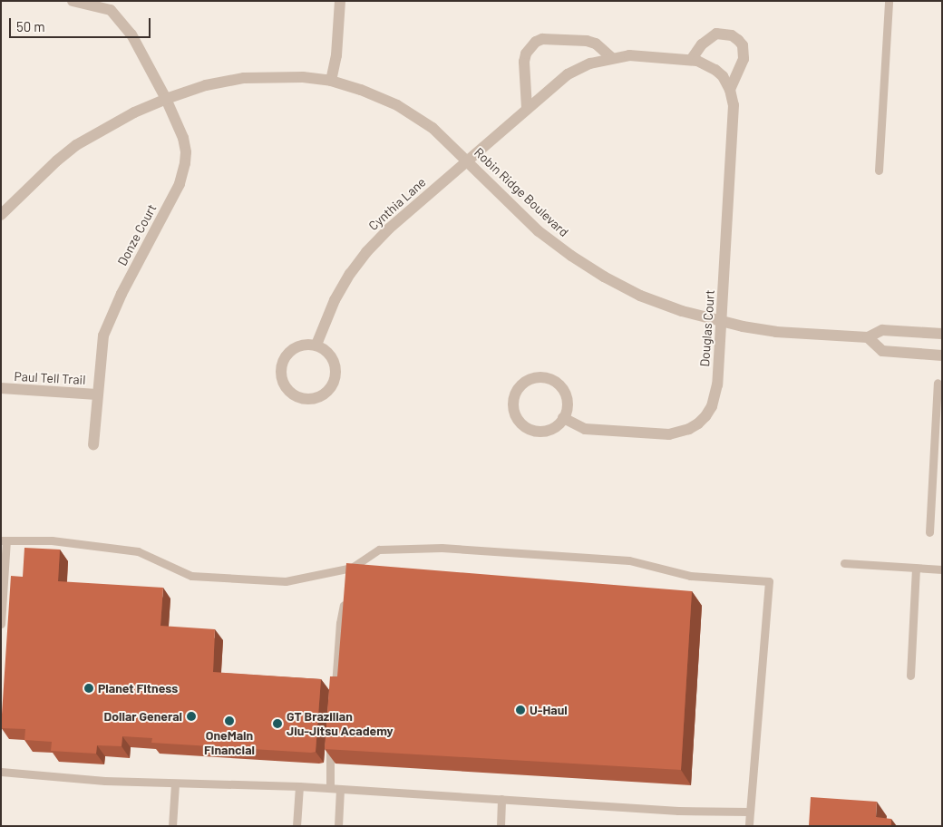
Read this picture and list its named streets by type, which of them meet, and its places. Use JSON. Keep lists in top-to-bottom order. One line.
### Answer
{"streets":{"street":["Robin Ridge Boulevard","Cynthia Lane","Donze Court","Douglas Court","Paul Tell Trail"]},"crossings":[["Robin Ridge Boulevard","Cynthia Lane"],["Robin Ridge Boulevard","Donze Court"],["Robin Ridge Boulevard","Douglas Court"],["Cynthia Lane","Douglas Court"],["Donze Court","Paul Tell Trail"]],"places":["Planet Fitness","U-Haul","Dollar General","OneMain Financial","GT Brazilian Jiu-Jitsu Academy"],"scale_bar":"50 m"}
